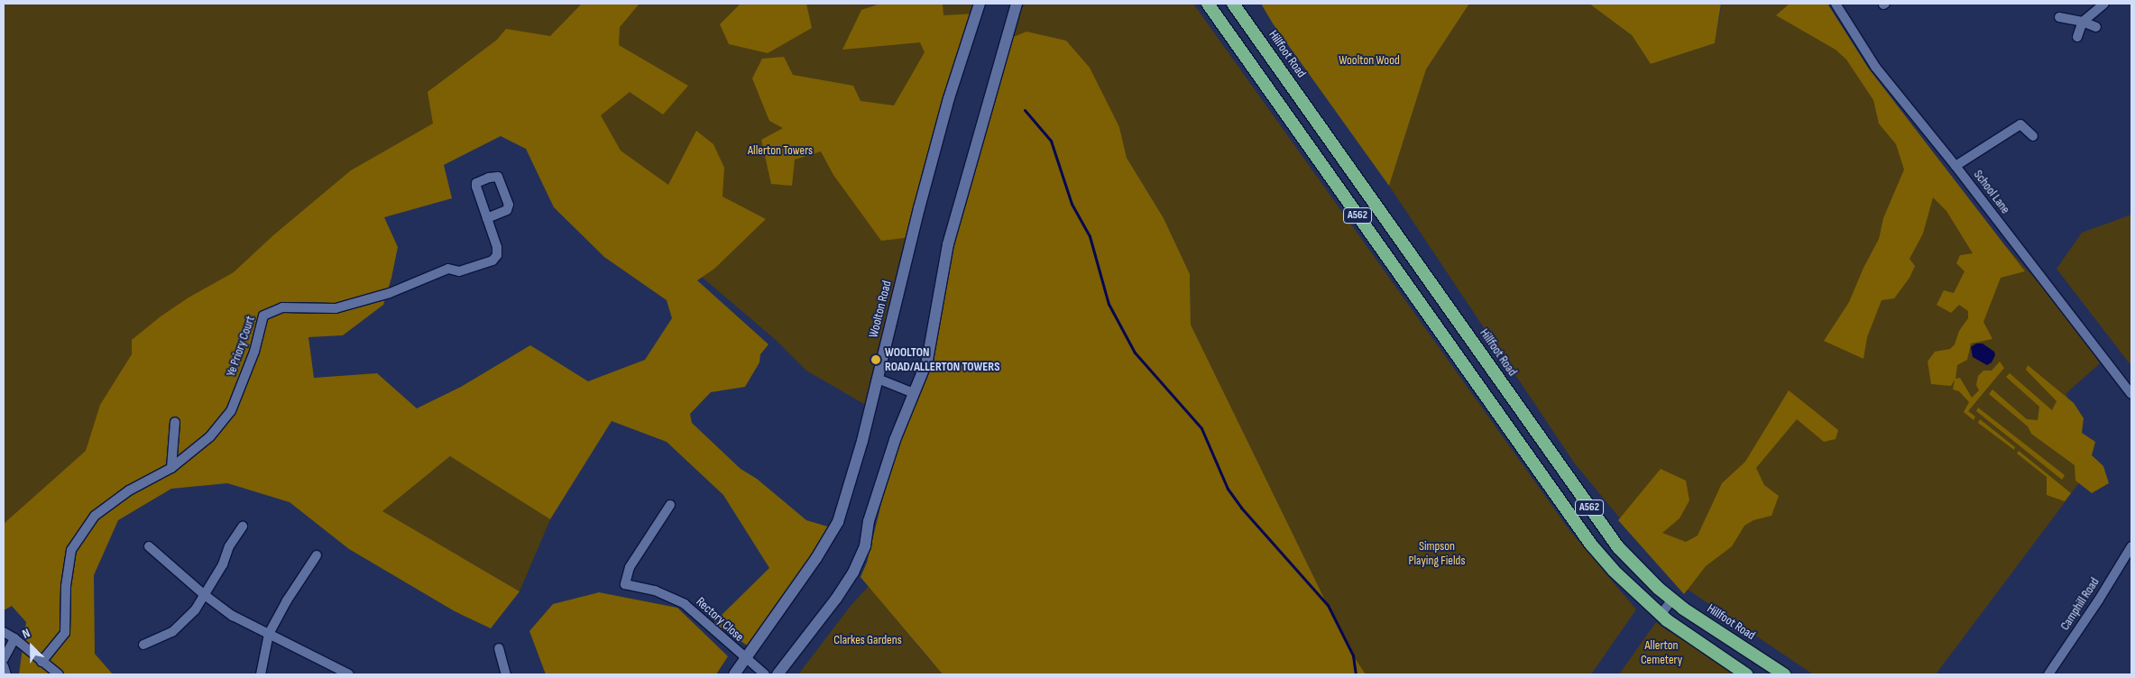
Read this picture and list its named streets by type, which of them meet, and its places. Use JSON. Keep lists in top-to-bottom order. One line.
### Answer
{"streets":{"highway":["Hillfoot Road","A562"],"main road":["Woolton Road"],"street":["School Lane","Ye Priory Court","Camphill Road","Rectory Close"]},"crossings":[["Woolton Road","Rectory Close"]],"parks":["Woolton Wood","Allerton Towers","Simpson Playing Fields","Clarkes Gardens","Allerton Cemetery"],"places":["WOOLTON ROAD/ALLERTON TOWERS"],"north":"top left"}
